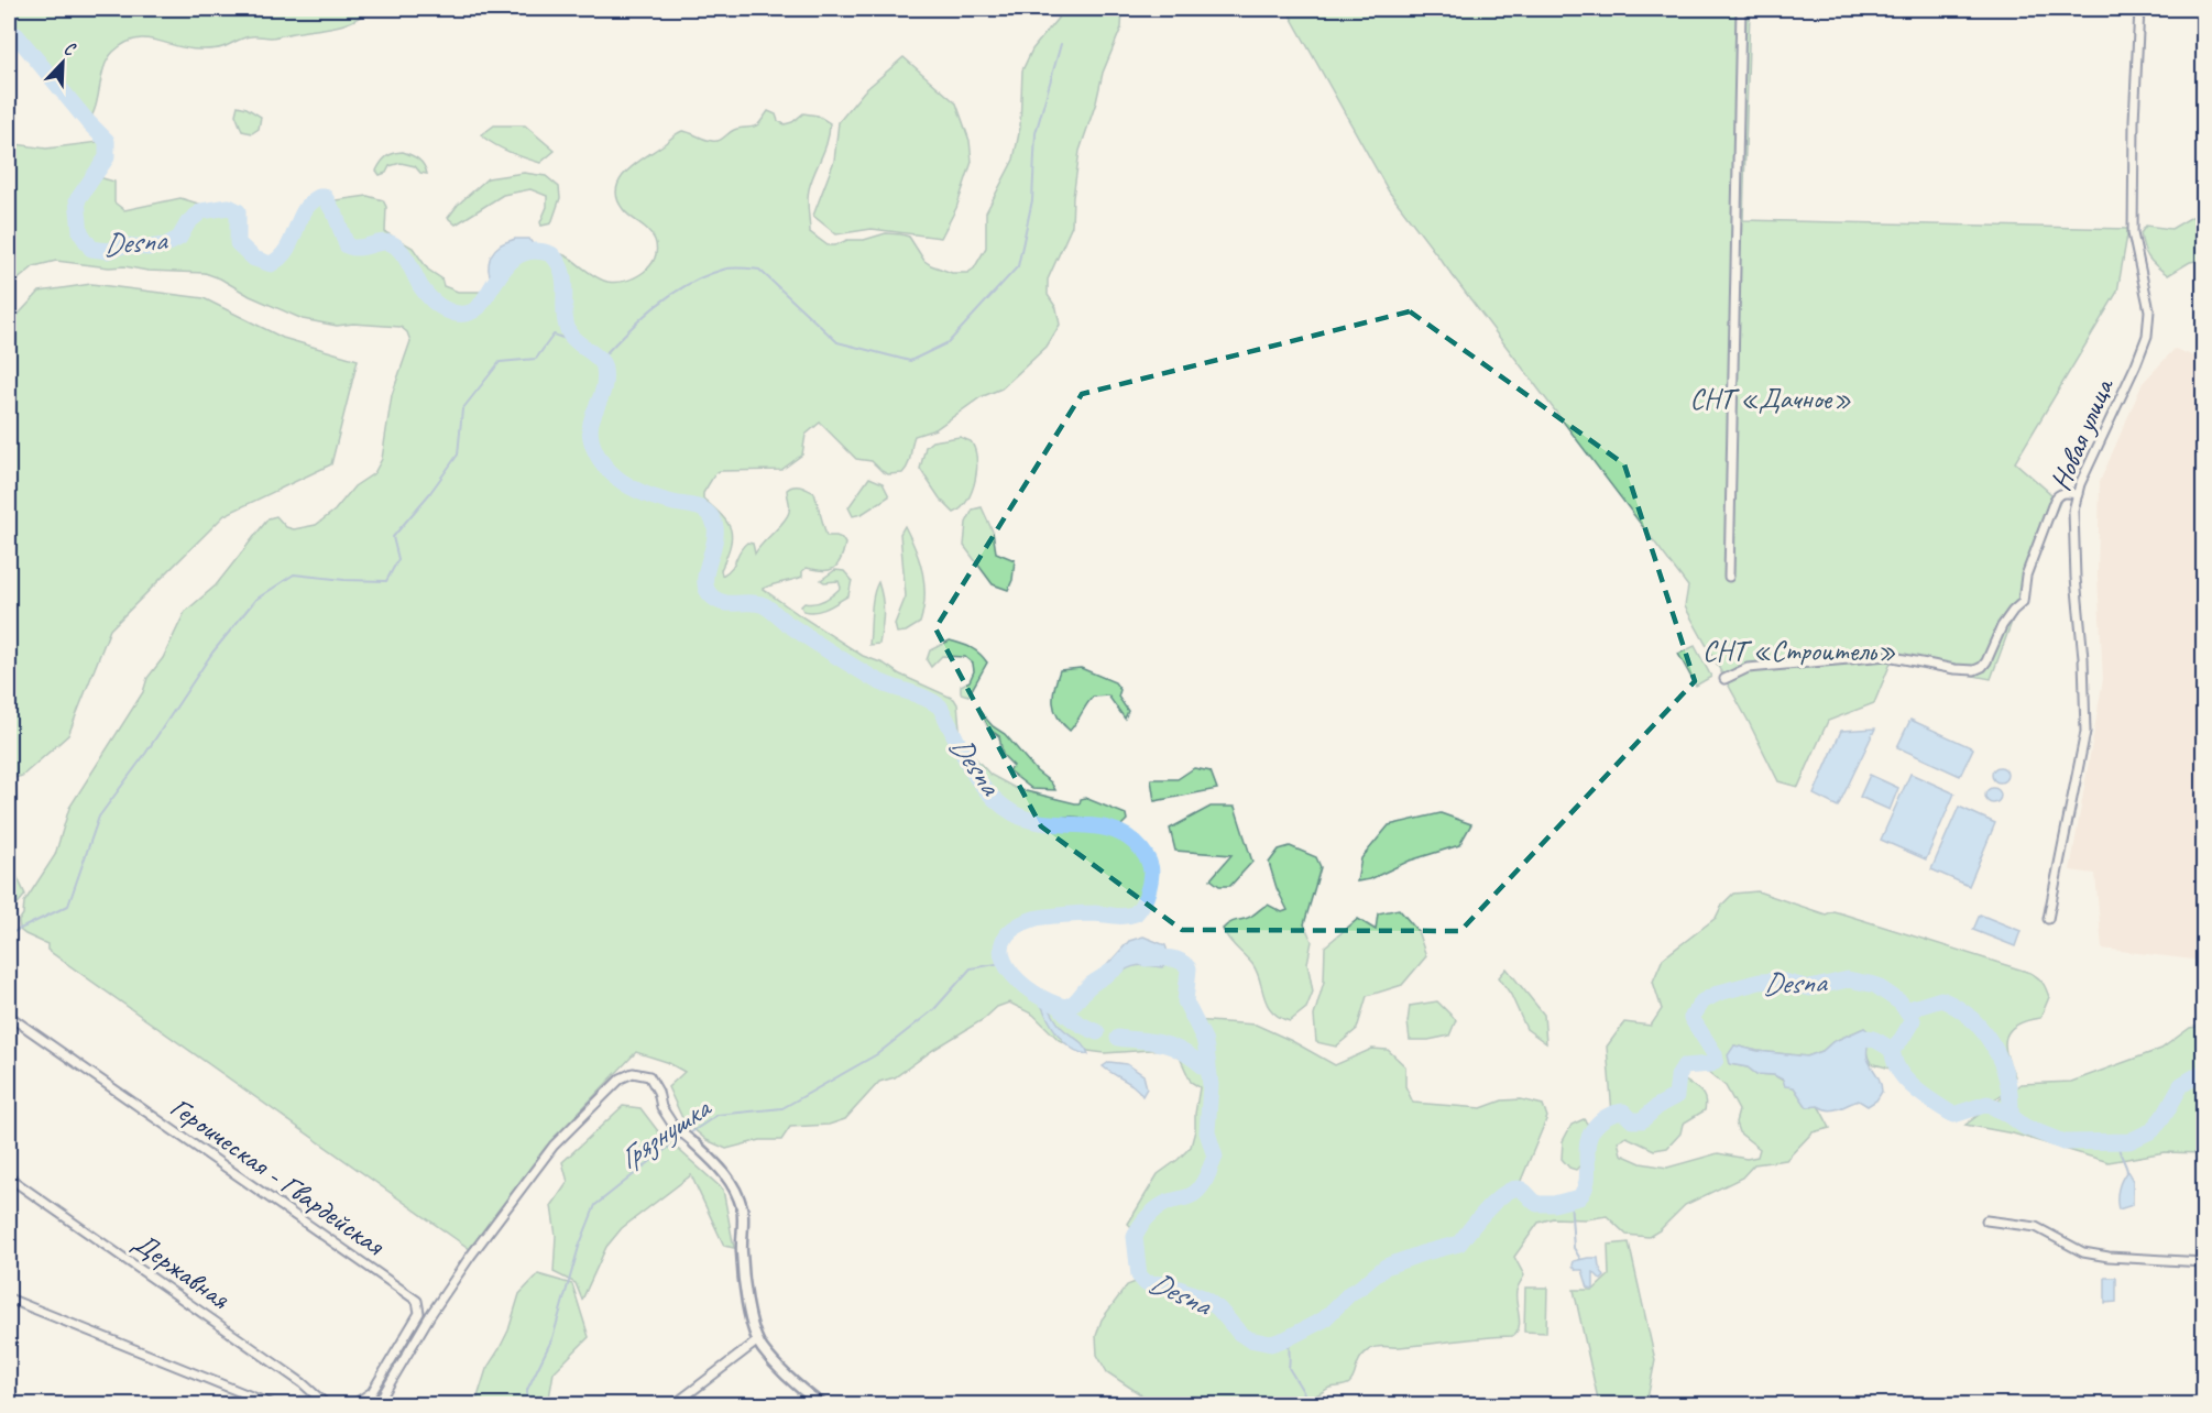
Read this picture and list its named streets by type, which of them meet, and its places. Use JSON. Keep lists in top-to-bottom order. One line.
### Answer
{"streets":{"street":["Новая улица","Героическая - Гвардейская","Державная"]},"water":["Desna","Грязнушка"],"parks":["СНТ «Дачное»","СНТ «Строитель»"],"north":"top right"}
